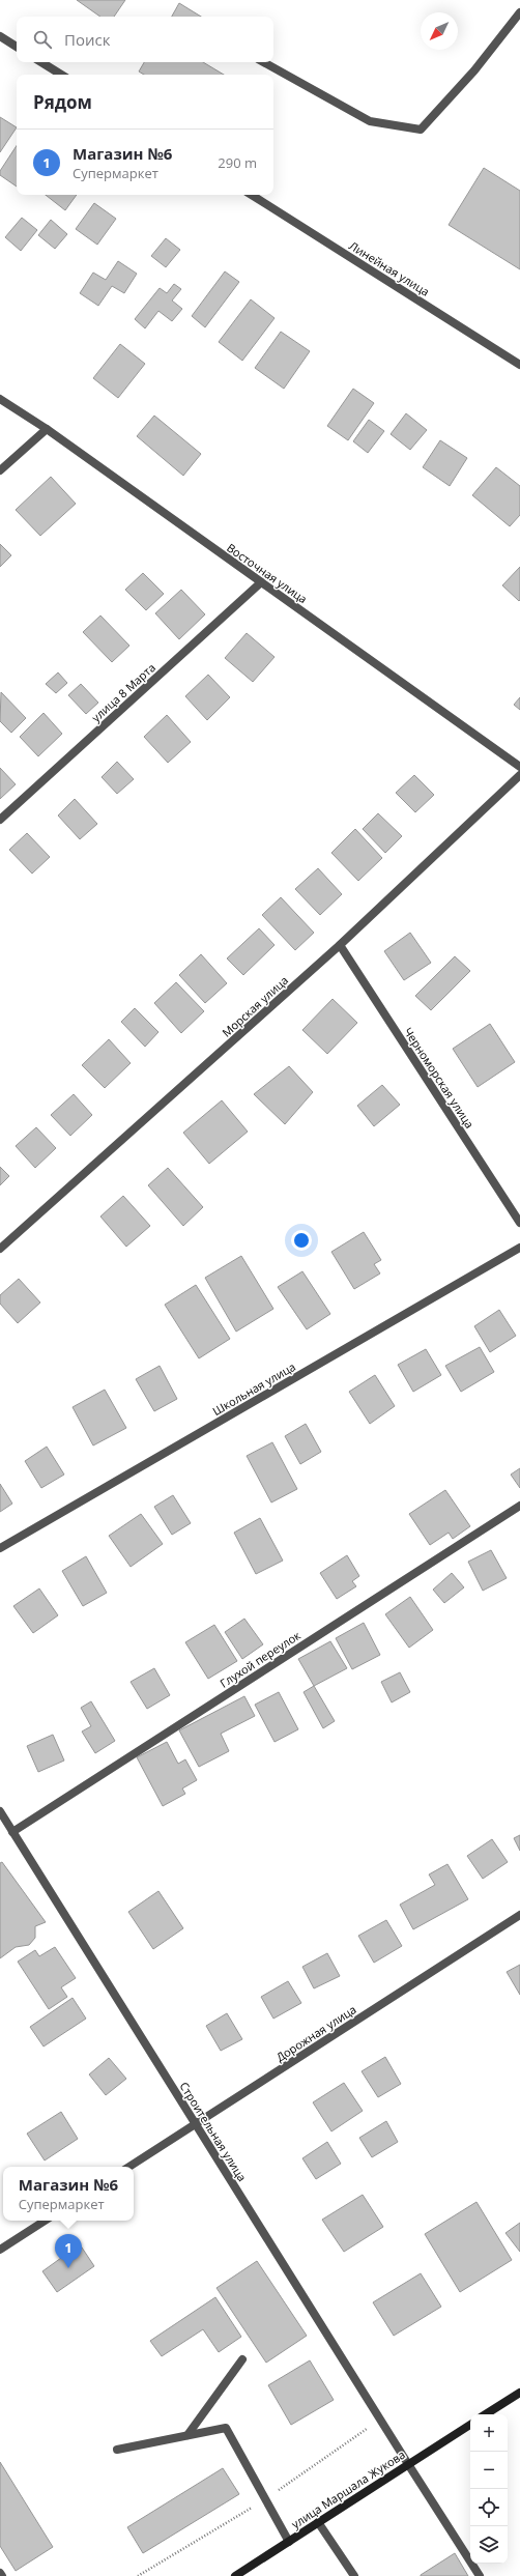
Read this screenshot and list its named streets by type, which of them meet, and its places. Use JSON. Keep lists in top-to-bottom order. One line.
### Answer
{"streets":{"main road":["улица Маршала Жукова"],"street":["Линейная улица","Восточная улица","улица 8 Марта","Морская улица","Черноморская улица","Школьная улица","Глухой переулок","Дорожная улица","Строительная улица"]},"crossings":[["Восточная улица","улица 8 Марта"],["Морская улица","Черноморская улица"],["Глухой переулок","Строительная улица"],["Дорожная улица","Строительная улица"],["Строительная улица","улица Маршала Жукова"]],"north":"bottom left","page":{"search":"Поиск","heading":"Рядом","list":[{"mark":"1","name":"Магазин №6","note":"Супермаркет","value":"290 m"}],"popup":["Магазин №6","Супермаркет"],"pins":"1","map_buttons":["+","−"]}}
